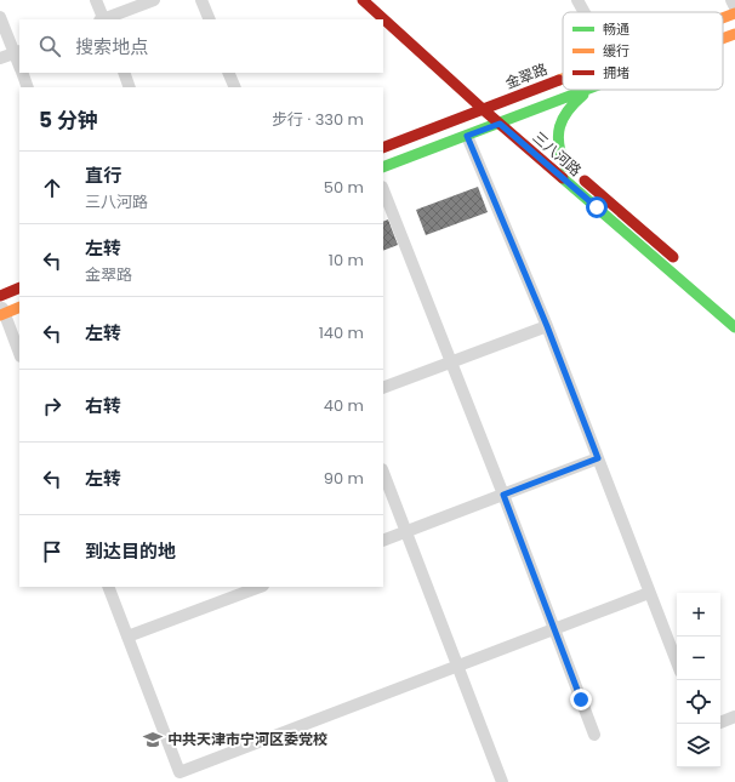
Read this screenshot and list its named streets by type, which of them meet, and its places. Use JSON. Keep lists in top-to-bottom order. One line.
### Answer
{"streets":{"street":["金翠路","三八河路"]},"crossings":[["金翠路","三八河路"]],"places":{"school or university":["中共天津市宁河区委党校"]},"legend":["畅通","缓行","拥堵"],"page":{"search":"搜索地点","heading":["5 分钟","步行 · 330 m"],"list":[["直行","三八河路","50 m"],["左转","金翠路","10 m"],["左转","140 m"],["右转","40 m"],["左转","90 m"],"到达目的地"],"map_buttons":["+","−"]}}
